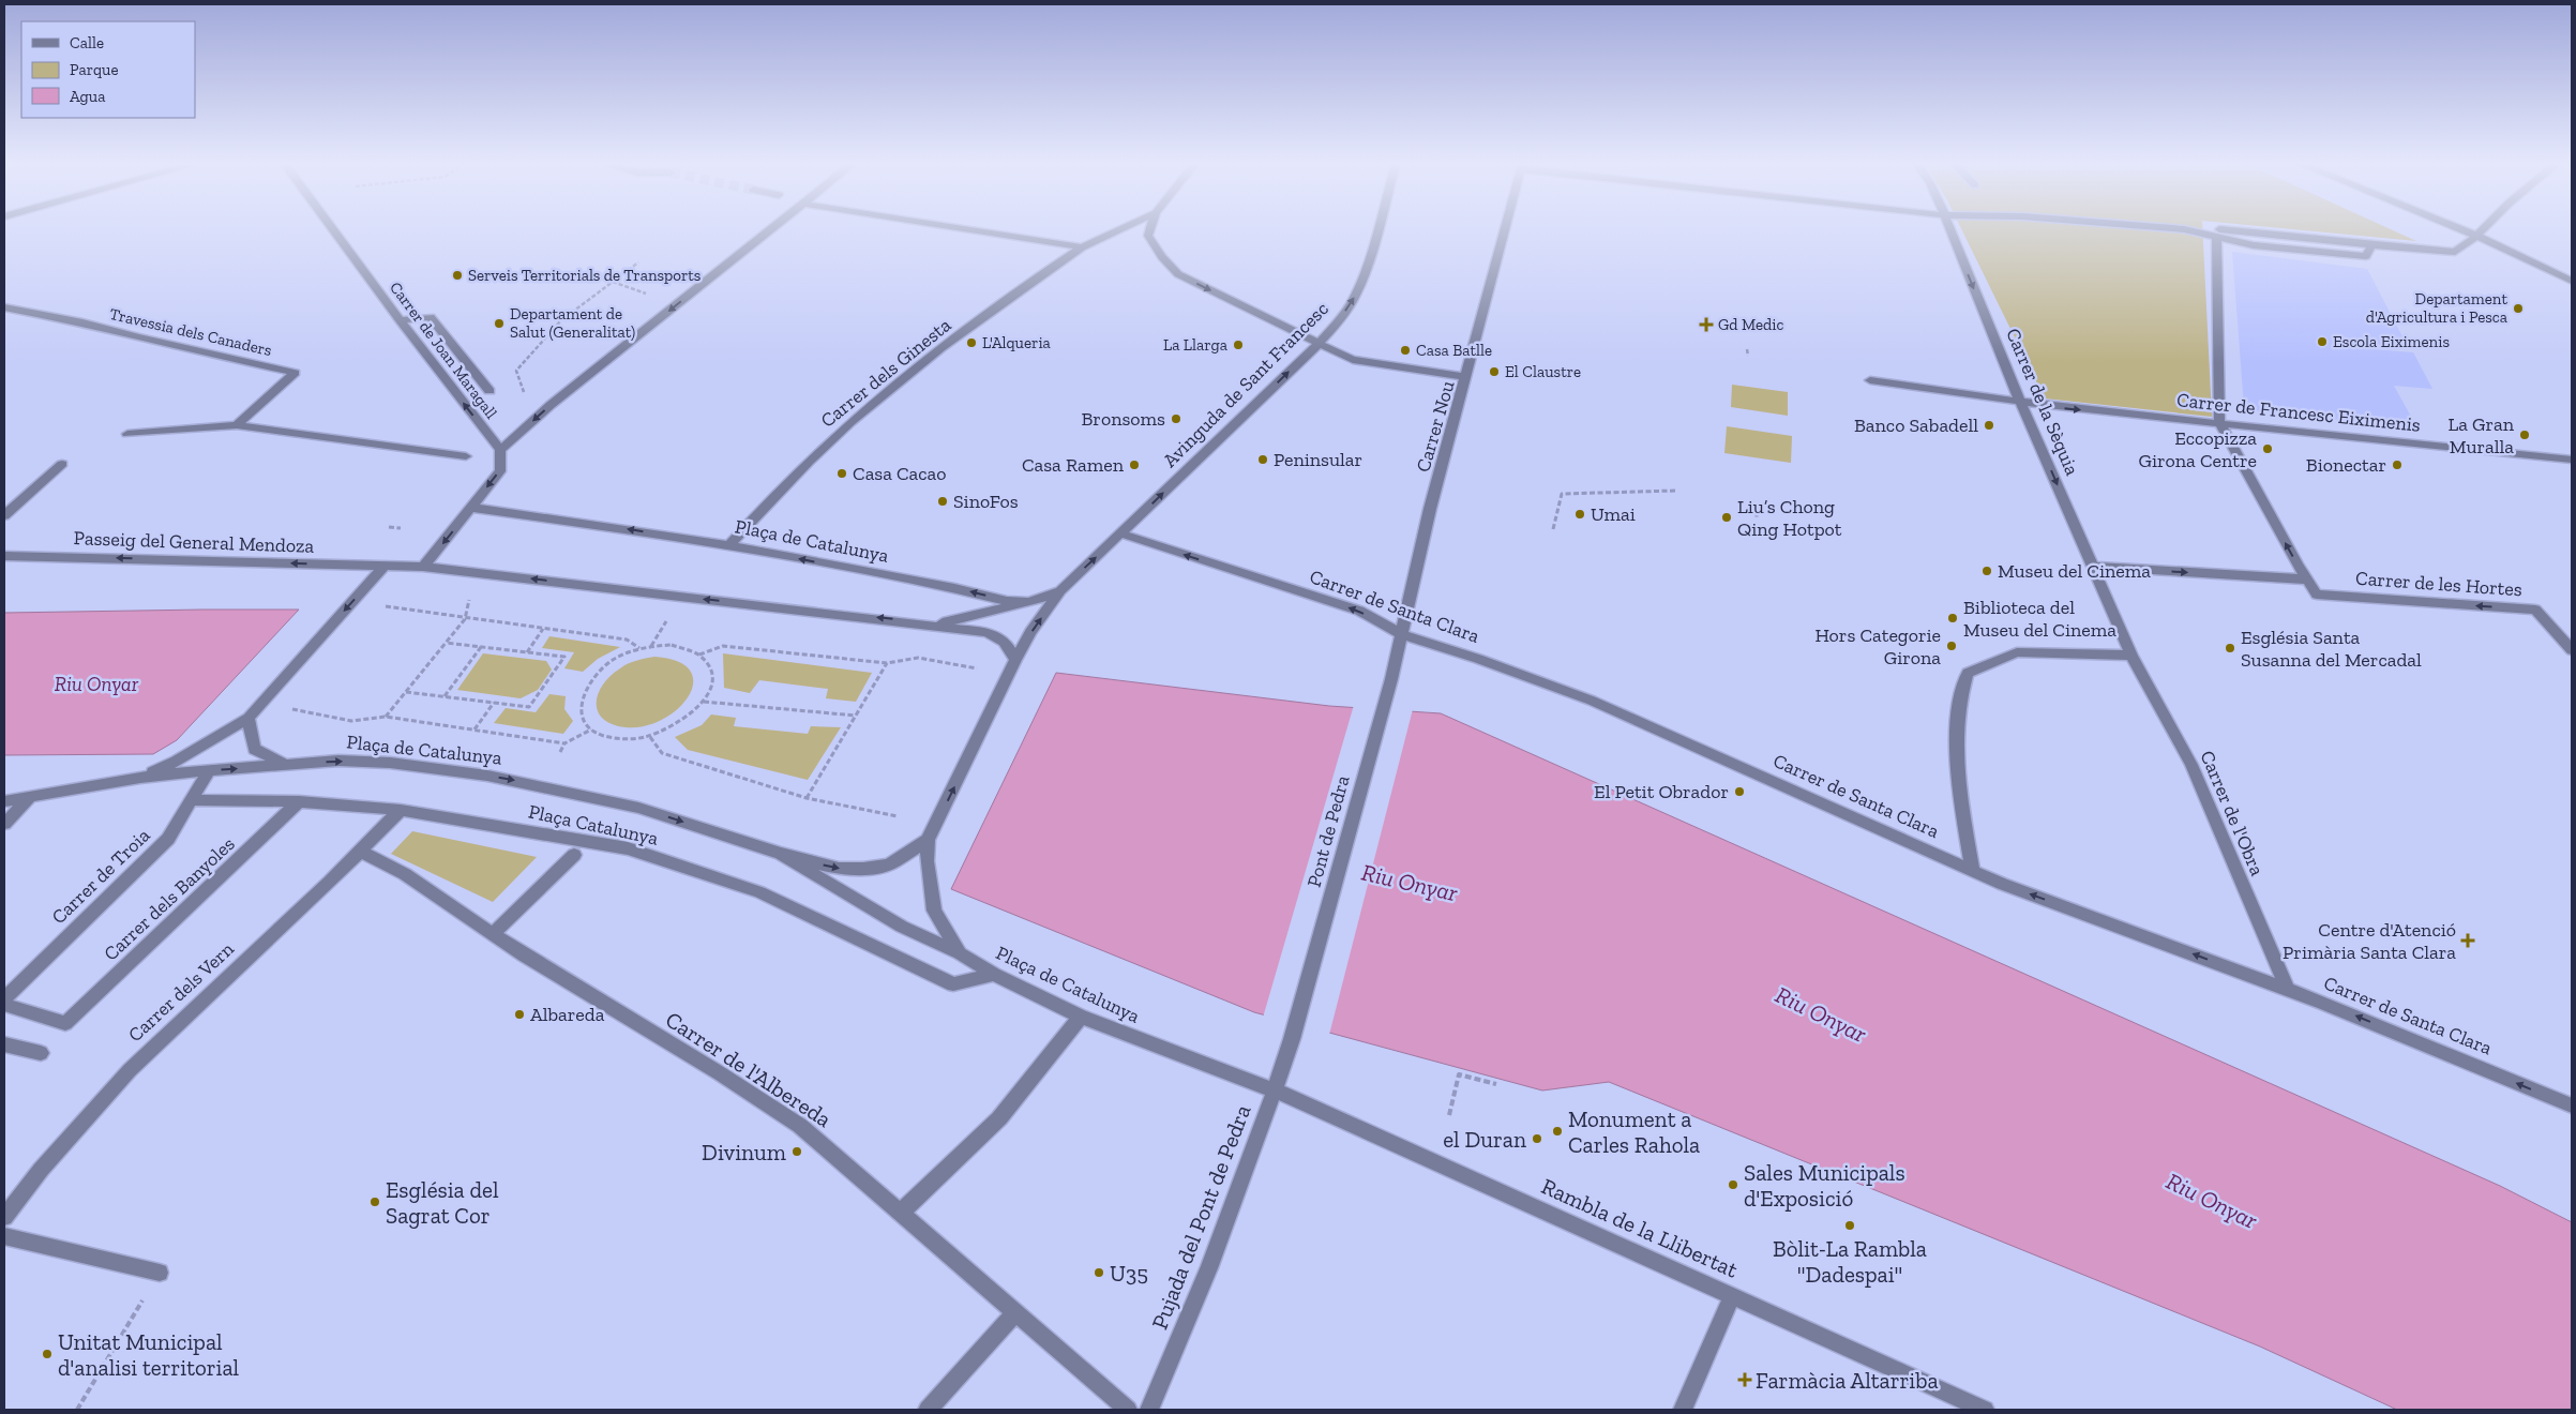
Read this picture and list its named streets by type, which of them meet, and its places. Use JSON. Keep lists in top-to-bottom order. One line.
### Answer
{"streets":{"street":["Travessia dels Canaders","Carrer de Joan Maragall","Carrer dels Ginesta","Avinguda de Sant Francesc","Carrer de la Sèquia","Carrer de Francesc Eiximenis","Carrer Nou","Plaça de Catalunya","Passeig del General Mendoza","Carrer de les Hortes","Carrer de Santa Clara","Carrer de l'Obra","Plaça Catalunya","Pont de Pedra","Carrer de Troia","Carrer dels Banyoles","Carrer dels Vern","Carrer de l'Albereda","Pujada del Pont de Pedra","Rambla de la Llibertat"]},"crossings":[["Carrer dels Ginesta","Plaça de Catalunya"],["Avinguda de Sant Francesc","Plaça de Catalunya"],["Avinguda de Sant Francesc","Carrer de Santa Clara"],["Carrer de la Sèquia","Carrer de Francesc Eiximenis"],["Carrer de la Sèquia","Carrer de l'Obra"],["Carrer Nou","Carrer de Santa Clara"],["Carrer Nou","Pont de Pedra"],["Plaça de Catalunya","Passeig del General Mendoza"],["Plaça de Catalunya","Plaça Catalunya"],["Plaça de Catalunya","Carrer de Troia"],["Plaça de Catalunya","Pujada del Pont de Pedra"],["Plaça de Catalunya","Rambla de la Llibertat"],["Carrer de Santa Clara","Carrer de l'Obra"],["Carrer de Santa Clara","Pont de Pedra"],["Plaça Catalunya","Carrer de Troia"],["Plaça Catalunya","Carrer dels Banyoles"],["Plaça Catalunya","Carrer dels Vern"],["Pont de Pedra","Pujada del Pont de Pedra"],["Carrer dels Vern","Carrer de l'Albereda"],["Pujada del Pont de Pedra","Rambla de la Llibertat"]],"one_way":["Carrer de Joan Maragall","Avinguda de Sant Francesc","Carrer de la Sèquia","Passeig del General Mendoza","Carrer de les Hortes","Carrer de Santa Clara"],"water":["Riu Onyar"],"places":{"other":["Serveis Territorials de Transports","Departament d'Agricultura i Pesca","Departament de Salut (Generalitat)","Escola Eiximenis","L'Alqueria","La Llarga","Casa Batlle","El Claustre","Bronsoms","Banco Sabadell","La Gran Muralla","Eccopizza Girona Centre","Peninsular","Casa Ramen","Bionectar","Casa Cacao","SinoFos","Umai","Liu’s Chong Qing Hotpot","Museu del Cinema","Biblioteca del Museu del Cinema","Hors Categorie Girona","Església Santa Susanna del Mercadal","El Petit Obrador","Albareda","Monument a Carles Rahola","el Duran","Divinum","Sales Municipals d'Exposició","Església del Sagrat Cor","Bòlit-La Rambla \"Dadespai\"","U35","Unitat Municipal d'analisi territorial"],"health":["Gd Medic","Centre d'Atenció Primària Santa Clara","Farmàcia Altarriba"]},"legend":["Calle","Parque","Agua"]}
